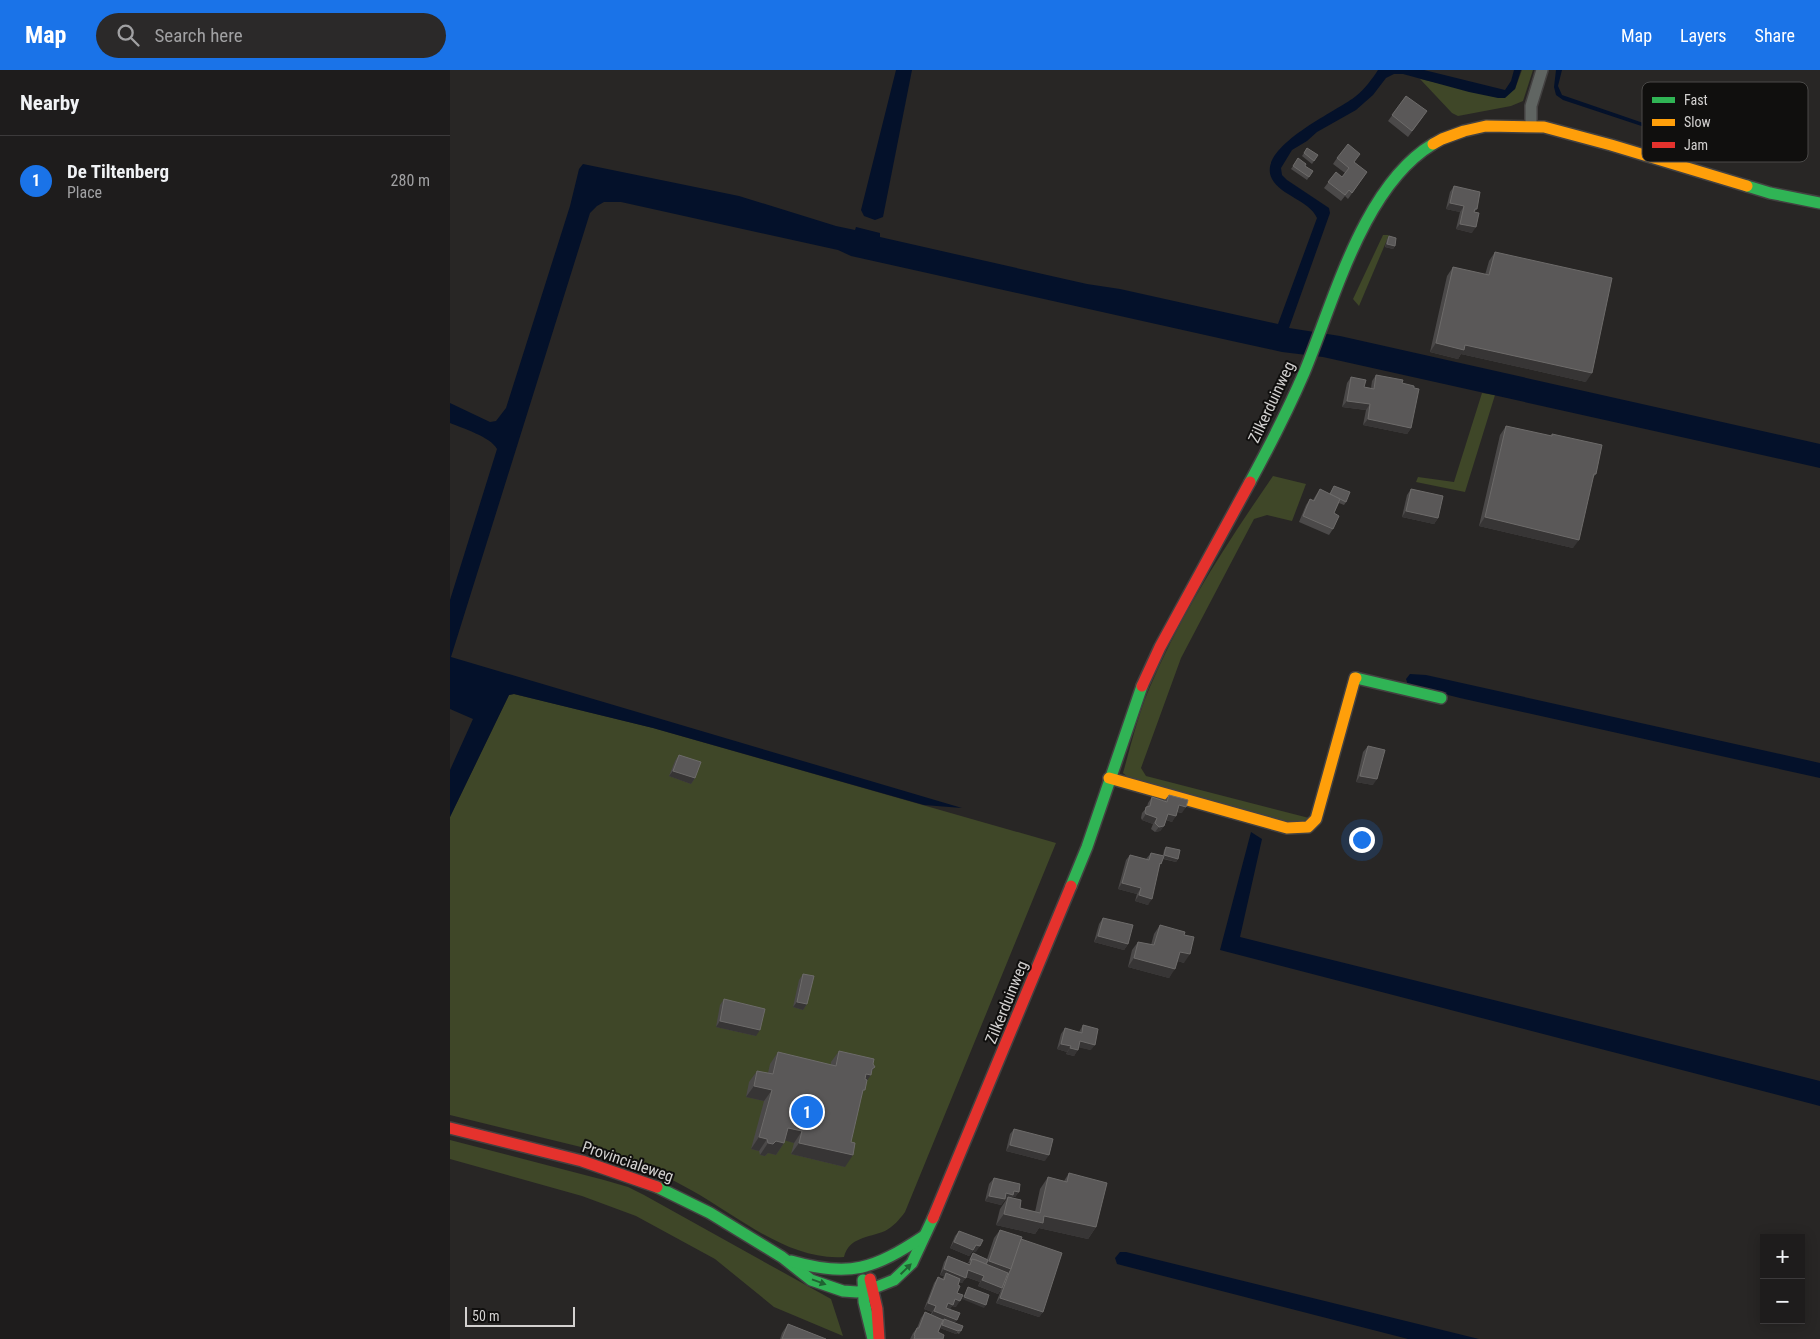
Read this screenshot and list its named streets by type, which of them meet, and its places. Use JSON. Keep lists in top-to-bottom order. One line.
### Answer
{"streets":{"main road":["Zilkerduinweg","Provincialeweg"]},"crossings":[["Zilkerduinweg","Provincialeweg"]],"legend":["Fast","Slow","Jam"],"scale_bar":"50 m","page":{"header":"Map","search":"Search here","nav":["Map","Layers","Share"],"heading":"Nearby","list":[{"mark":"1","name":"De Tiltenberg","note":"Place","value":"280 m"}],"pins":"1","map_buttons":["+","−"],"scale":"50 m"}}
